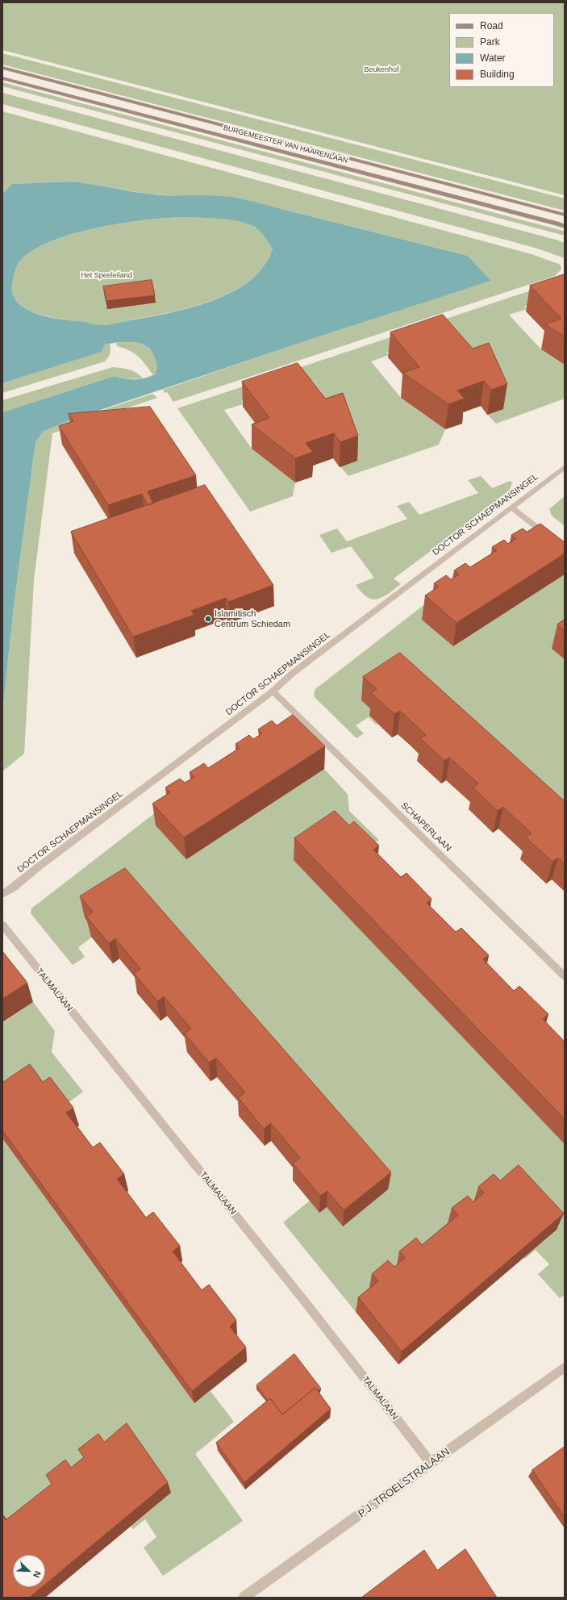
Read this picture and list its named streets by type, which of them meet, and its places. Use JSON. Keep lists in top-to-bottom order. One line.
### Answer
{"streets":{"main road":["BURGEMEESTER VAN HAARENLAAN"],"street":["DOCTOR SCHAEPMANSINGEL","SCHAPERLAAN","TALMALAAN","P.J. TROELSTRALAAN"]},"crossings":[["DOCTOR SCHAEPMANSINGEL","SCHAPERLAAN"],["TALMALAAN","P.J. TROELSTRALAAN"]],"parks":["Beukenhof","Het Speeleiland"],"places":["Islamitisch Centrum Schiedam"],"legend":["Road","Park","Water","Building"],"north":"bottom right"}
